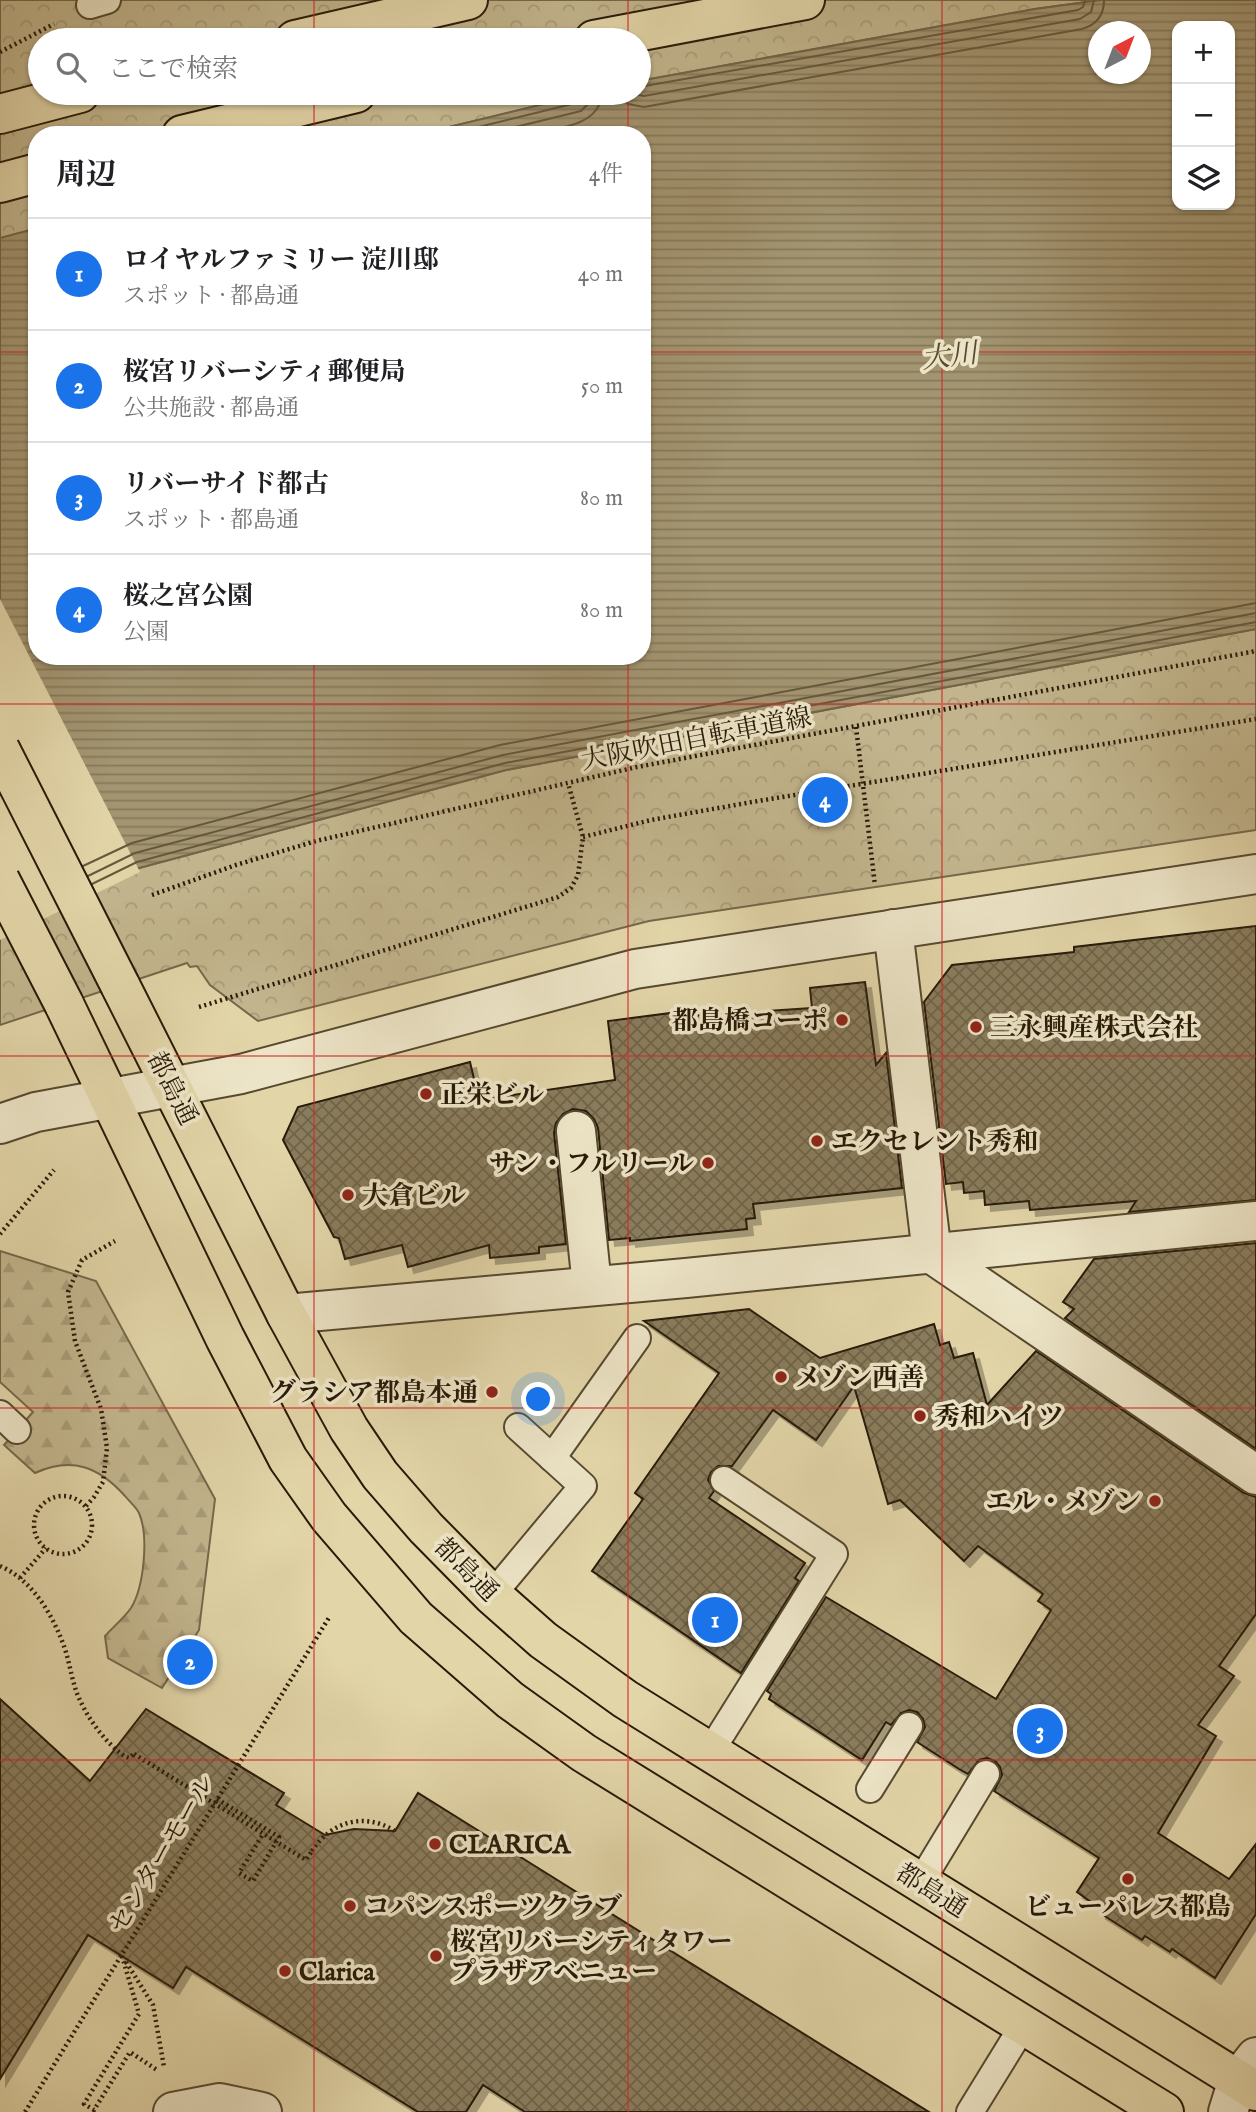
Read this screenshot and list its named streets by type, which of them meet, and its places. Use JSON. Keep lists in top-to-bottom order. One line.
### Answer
{"streets":{"main road":["都島通"],"path":["大阪吹田自転車道線","センターモール"]},"water":["大川"],"places":["都島橋コーポ","三永興産株式会社","正栄ビル","エクセレント秀和","サン・フルリール","大倉ビル","メゾン西善","グラシア都島本通","秀和ハイツ","エル・メゾン","CLARICA","ビューパレス都島","コパンスポーツクラブ","桜宮リバーシティタワー プラザアベニュー","Clarica"],"north":"top right","page":{"map_buttons":["+","−"],"search":"ここで検索","heading":["周辺","4件"],"list":[{"mark":"1","name":"ロイヤルファミリー 淀川邸","note":"スポット · 都島通","value":"40 m"},{"mark":"2","name":"桜宮リバーシティ郵便局","note":"公共施設 · 都島通","value":"50 m"},{"mark":"3","name":"リバーサイド都古","note":"スポット · 都島通","value":"80 m"},{"mark":"4","name":"桜之宮公園","note":"公園","value":"80 m"}],"pins":["4","1","2","3"]}}
